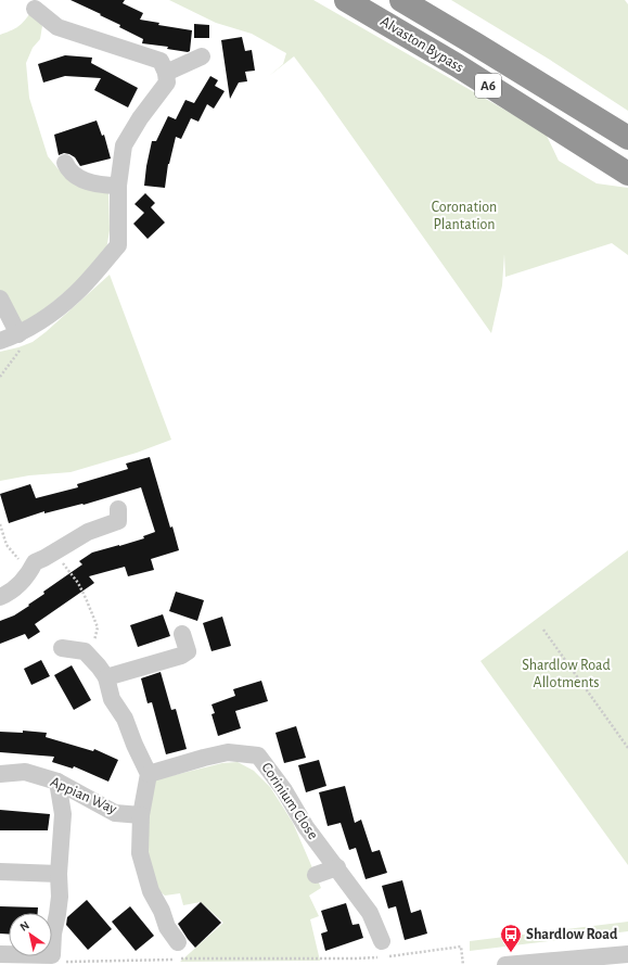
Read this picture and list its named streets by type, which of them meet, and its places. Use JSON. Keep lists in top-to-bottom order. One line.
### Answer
{"streets":{"highway":["Alvaston Bypass","A6"],"street":["Appian Way","Corinium Close"]},"parks":["Coronation Plantation","Shardlow Road Allotments"],"places":{"bus stop":["Shardlow Road"]},"north":"top left"}
